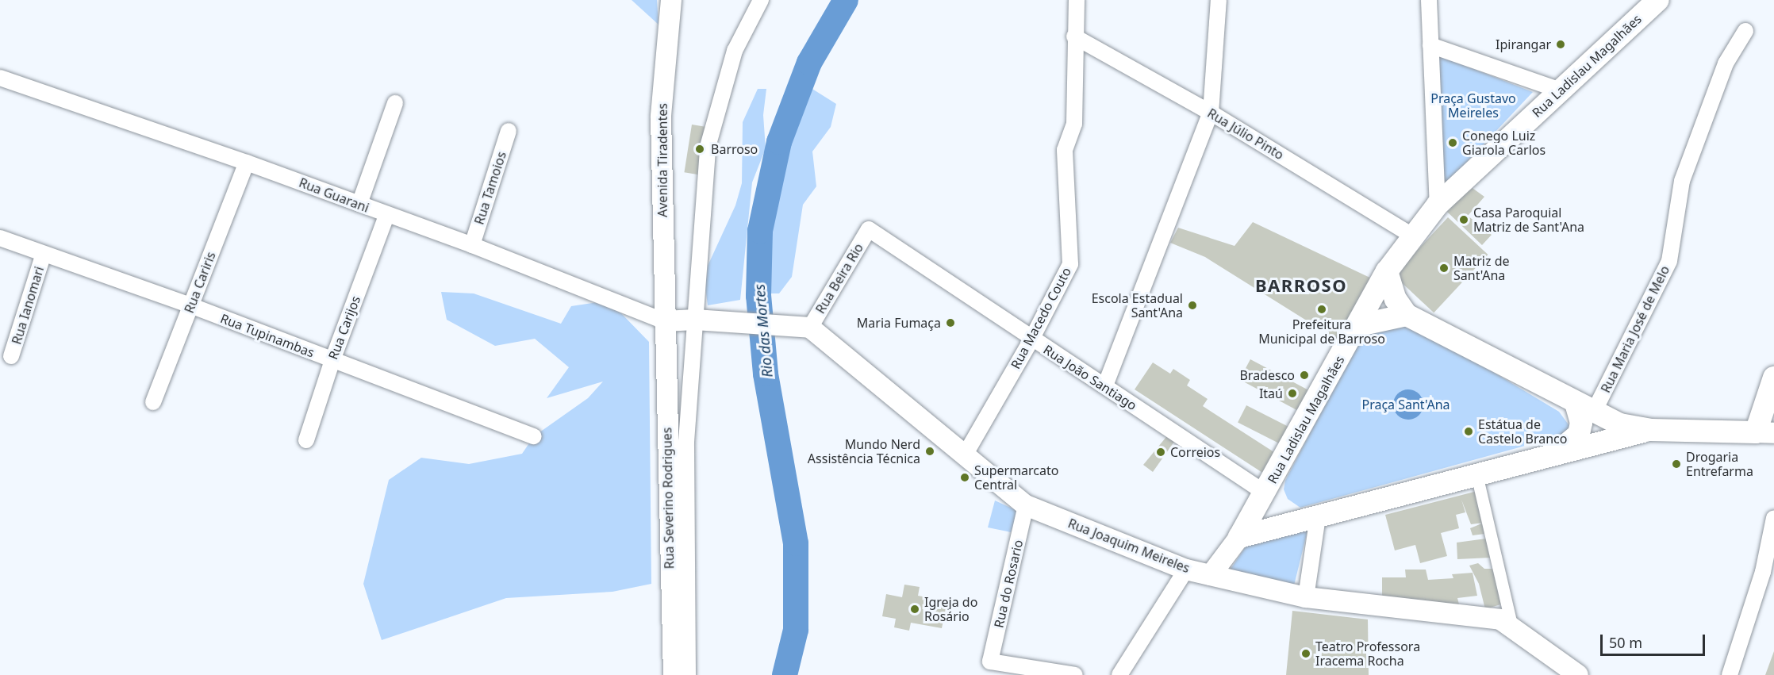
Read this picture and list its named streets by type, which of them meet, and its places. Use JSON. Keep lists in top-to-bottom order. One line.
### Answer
{"streets":{"main road":["Rua Ladislau Magalhães"],"street":["Rua Júlio Pinto","Avenida Tiradentes","Rua Tamoios","Rua Guarani","Rua Beira Rio","Rua Cariris","Rua Ianomari","Rua Macedo Couto","Rua Carijos","Rua Maria José de Melo","Rua Tupinambas","Rua João Santiago","Rua Severino Rodrigues","Rua Joaquim Meireles","Rua do Rosario"]},"crossings":[["Rua Ladislau Magalhães","Rua Júlio Pinto"],["Rua Ladislau Magalhães","Rua João Santiago"],["Rua Ladislau Magalhães","Rua Joaquim Meireles"],["Rua Júlio Pinto","Rua Macedo Couto"],["Avenida Tiradentes","Rua Guarani"],["Avenida Tiradentes","Rua Severino Rodrigues"],["Rua Tamoios","Rua Guarani"],["Rua Guarani","Rua Cariris"],["Rua Guarani","Rua Carijos"],["Rua Guarani","Rua Severino Rodrigues"],["Rua Beira Rio","Rua João Santiago"],["Rua Beira Rio","Rua Joaquim Meireles"],["Rua Cariris","Rua Tupinambas"],["Rua Ianomari","Rua Tupinambas"],["Rua Macedo Couto","Rua João Santiago"],["Rua Macedo Couto","Rua Joaquim Meireles"],["Rua Carijos","Rua Tupinambas"],["Rua Joaquim Meireles","Rua do Rosario"]],"districts":["BARROSO"],"water":["Rio das Mortes"],"parks":["Praça Gustavo Meireles","Praça Sant'Ana"],"places":["Ipirangar","Conego Luiz Giarola Carlos","Barroso","Casa Paroquial Matriz de Sant'Ana","Matriz de Sant'Ana","Escola Estadual Sant'Ana","Prefeitura Municipal de Barroso","Maria Fumaça","Bradesco","Itaú","Estátua de Castelo Branco","Mundo Nerd Assistência Técnica","Correios","Drogaria Entrefarma","Supermarcato Central","Igreja do Rosário","Teatro Professora Iracema Rocha"],"scale_bar":"50 m"}
